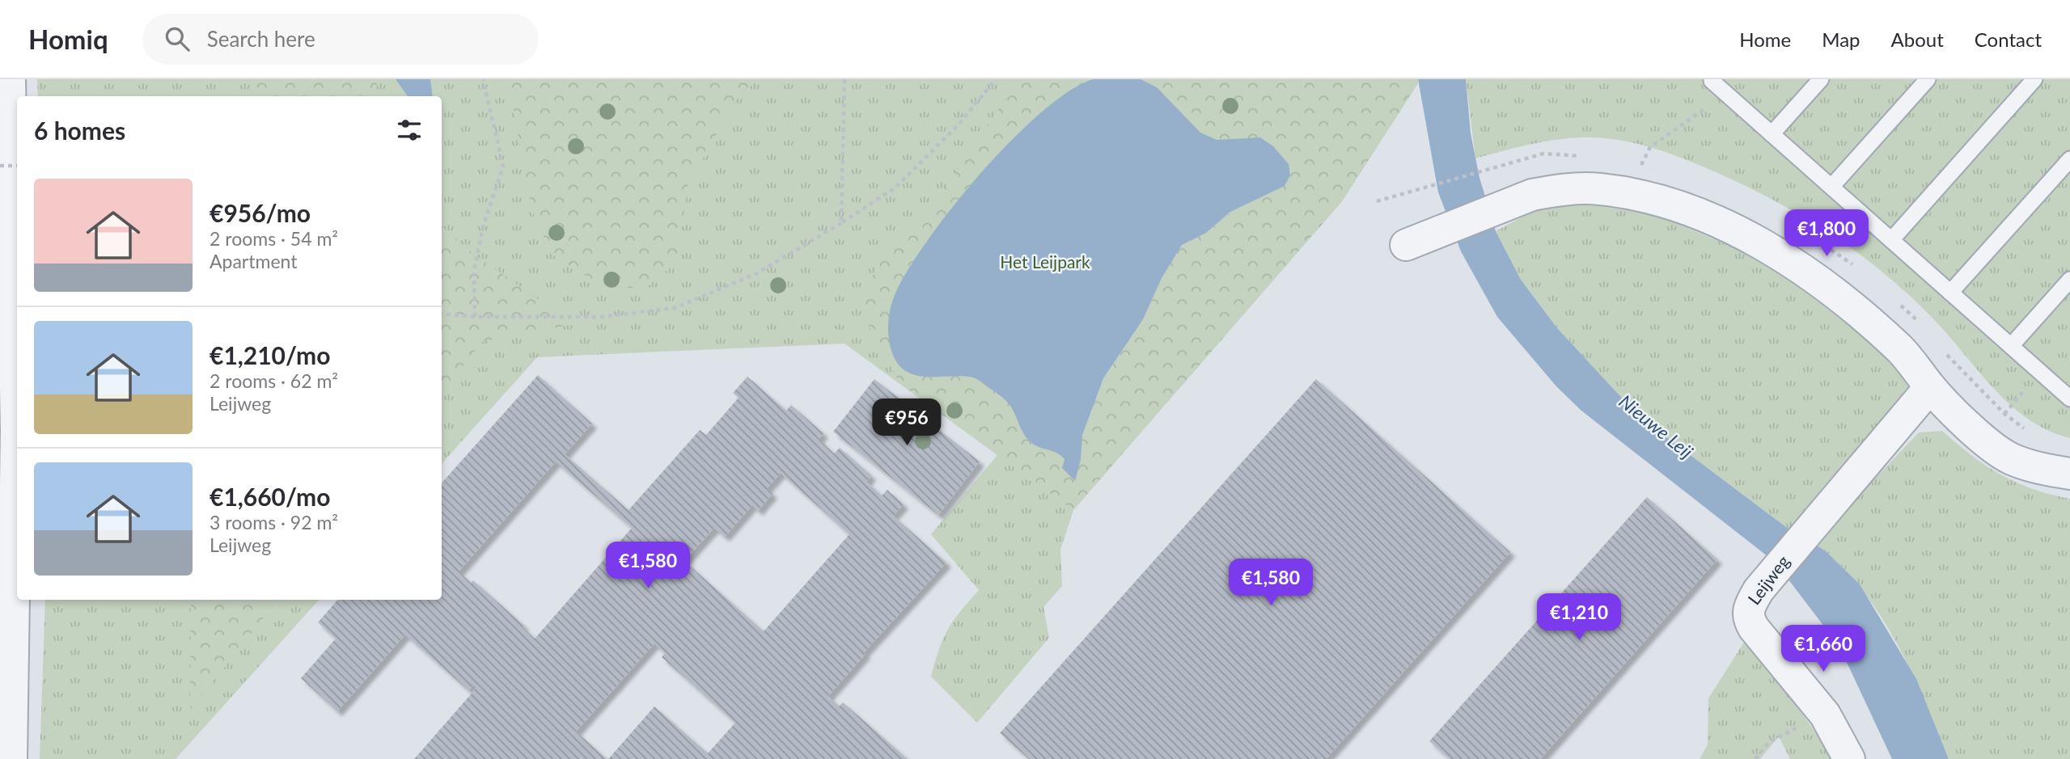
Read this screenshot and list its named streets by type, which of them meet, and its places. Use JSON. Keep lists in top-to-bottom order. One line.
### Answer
{"streets":{"street":["Leijweg"]},"water":["Nieuwe Leij"],"parks":["Het Leijpark"],"page":{"header":"Homiq","search":"Search here","nav":["Home","Map","About","Contact"],"heading":"6 homes","list":[{"name":"€956/mo","note":"2 rooms · 54 m² · Apartment"},{"name":"€1,210/mo","note":"2 rooms · 62 m² · Leijweg"},{"name":"€1,660/mo","note":"3 rooms · 92 m² · Leijweg"}],"price":["€1,800","€956","€1,580","€1,580","€1,210","€1,660"]}}
